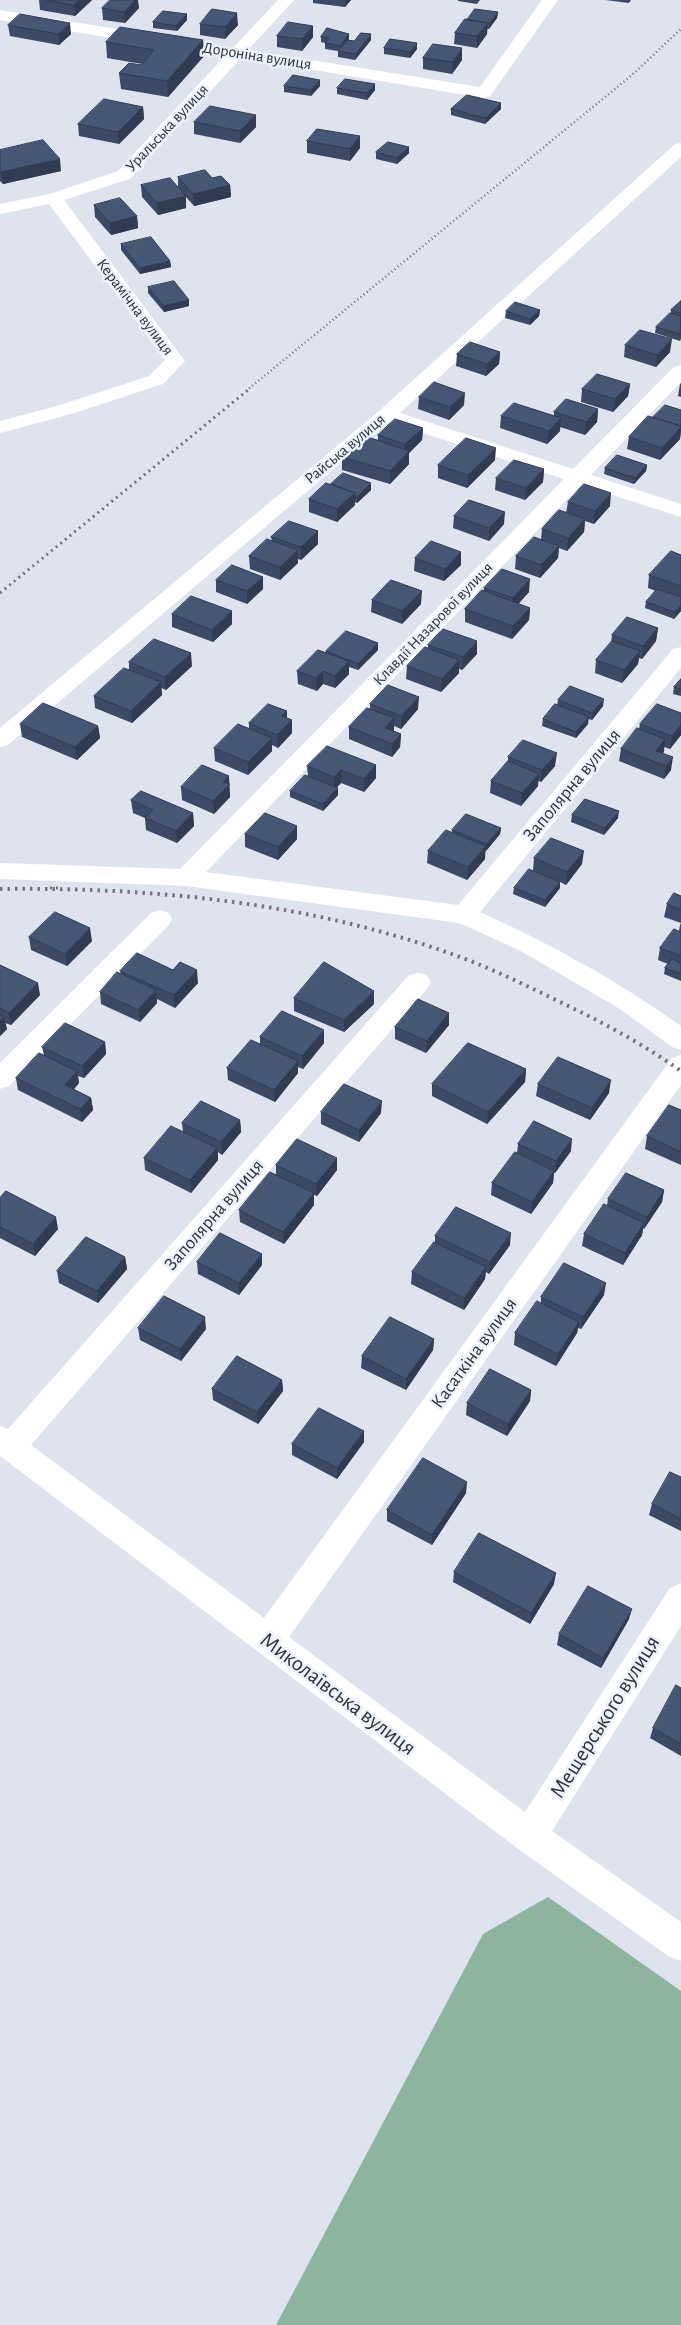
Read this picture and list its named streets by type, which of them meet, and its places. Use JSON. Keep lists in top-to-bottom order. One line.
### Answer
{"streets":{"street":["Дороніна вулиця","Уральська вулиця","Керамічна вулиця","Райська вулиця","Клавдії Назарової вулиця","Заполярна вулиця","Касаткіна вулиця","Миколаївська вулиця","Мещерського вулиця"]},"crossings":[["Дороніна вулиця","Уральська вулиця"],["Уральська вулиця","Керамічна вулиця"],["Заполярна вулиця","Миколаївська вулиця"],["Касаткіна вулиця","Миколаївська вулиця"],["Миколаївська вулиця","Мещерського вулиця"]]}
